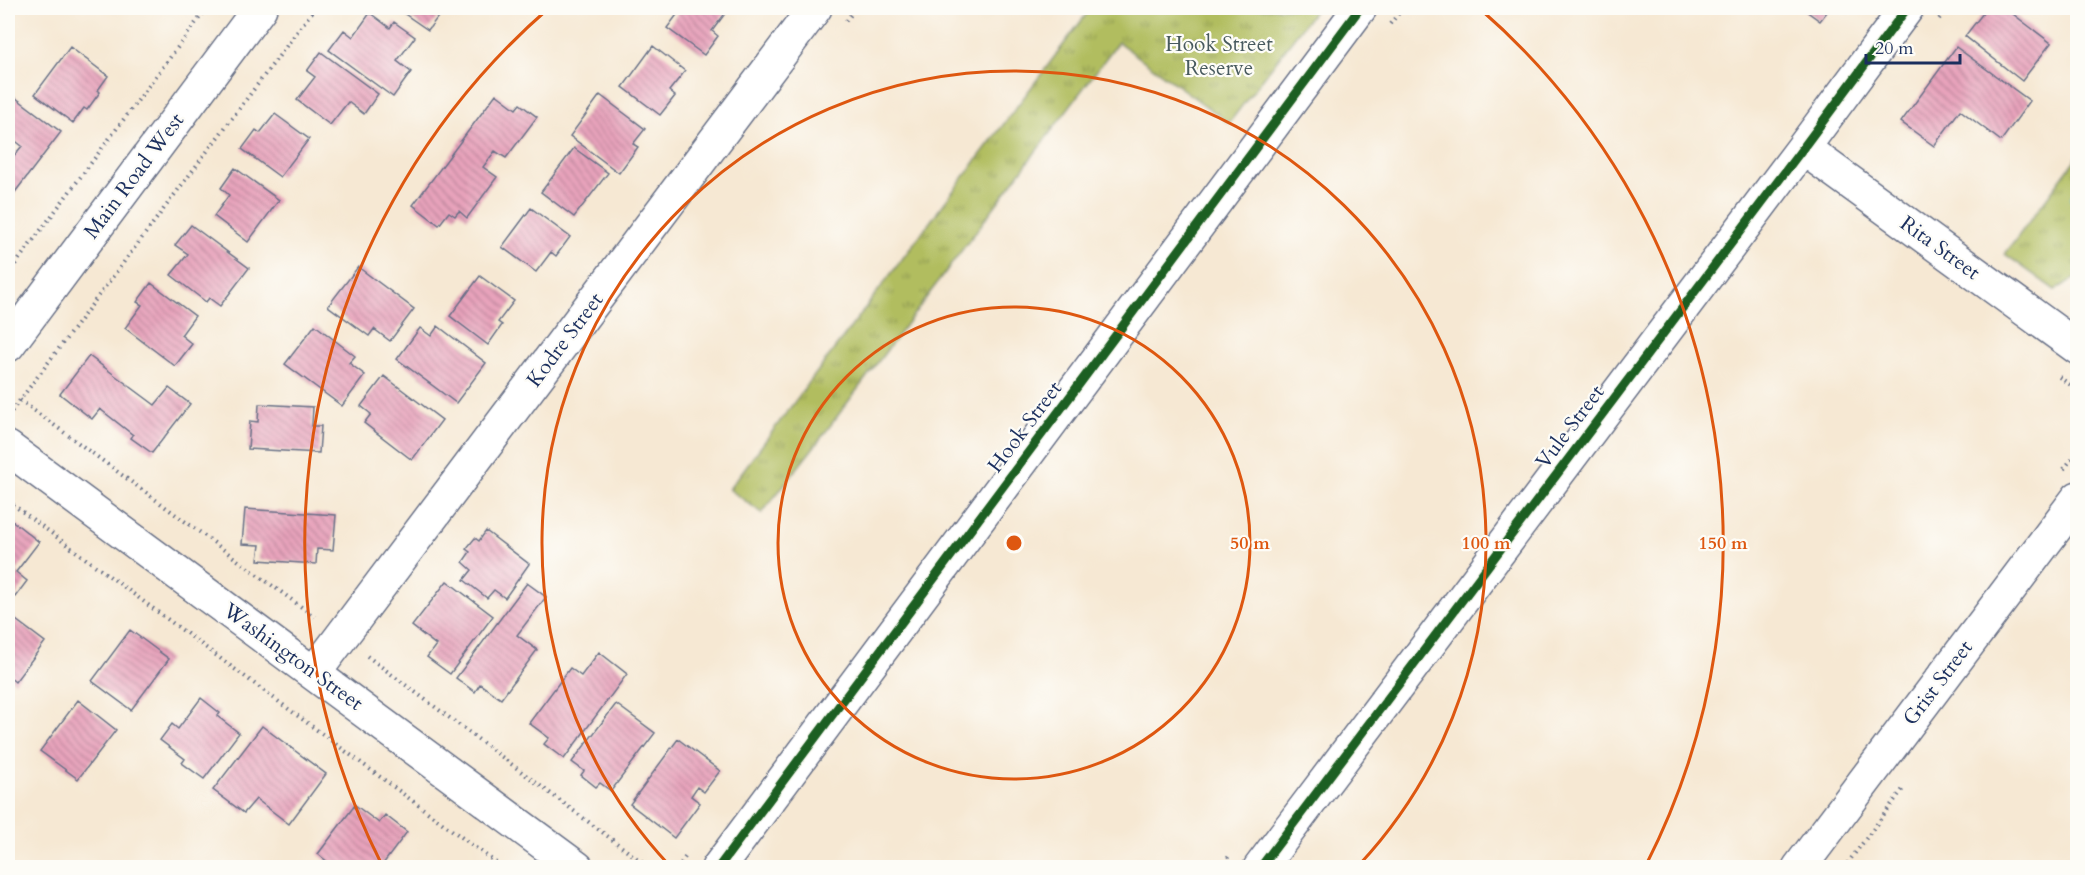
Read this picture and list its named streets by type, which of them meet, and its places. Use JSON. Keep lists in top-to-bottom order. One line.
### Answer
{"streets":{"street":["Main Road West","Rita Street","Kodre Street","Hook Street","Vule Street","Washington Street","Grist Street"]},"crossings":[["Rita Street","Vule Street"],["Kodre Street","Washington Street"]],"parks":["Hook Street Reserve"],"scale_bar":"20 m","rings":["50 m","100 m","150 m"]}
